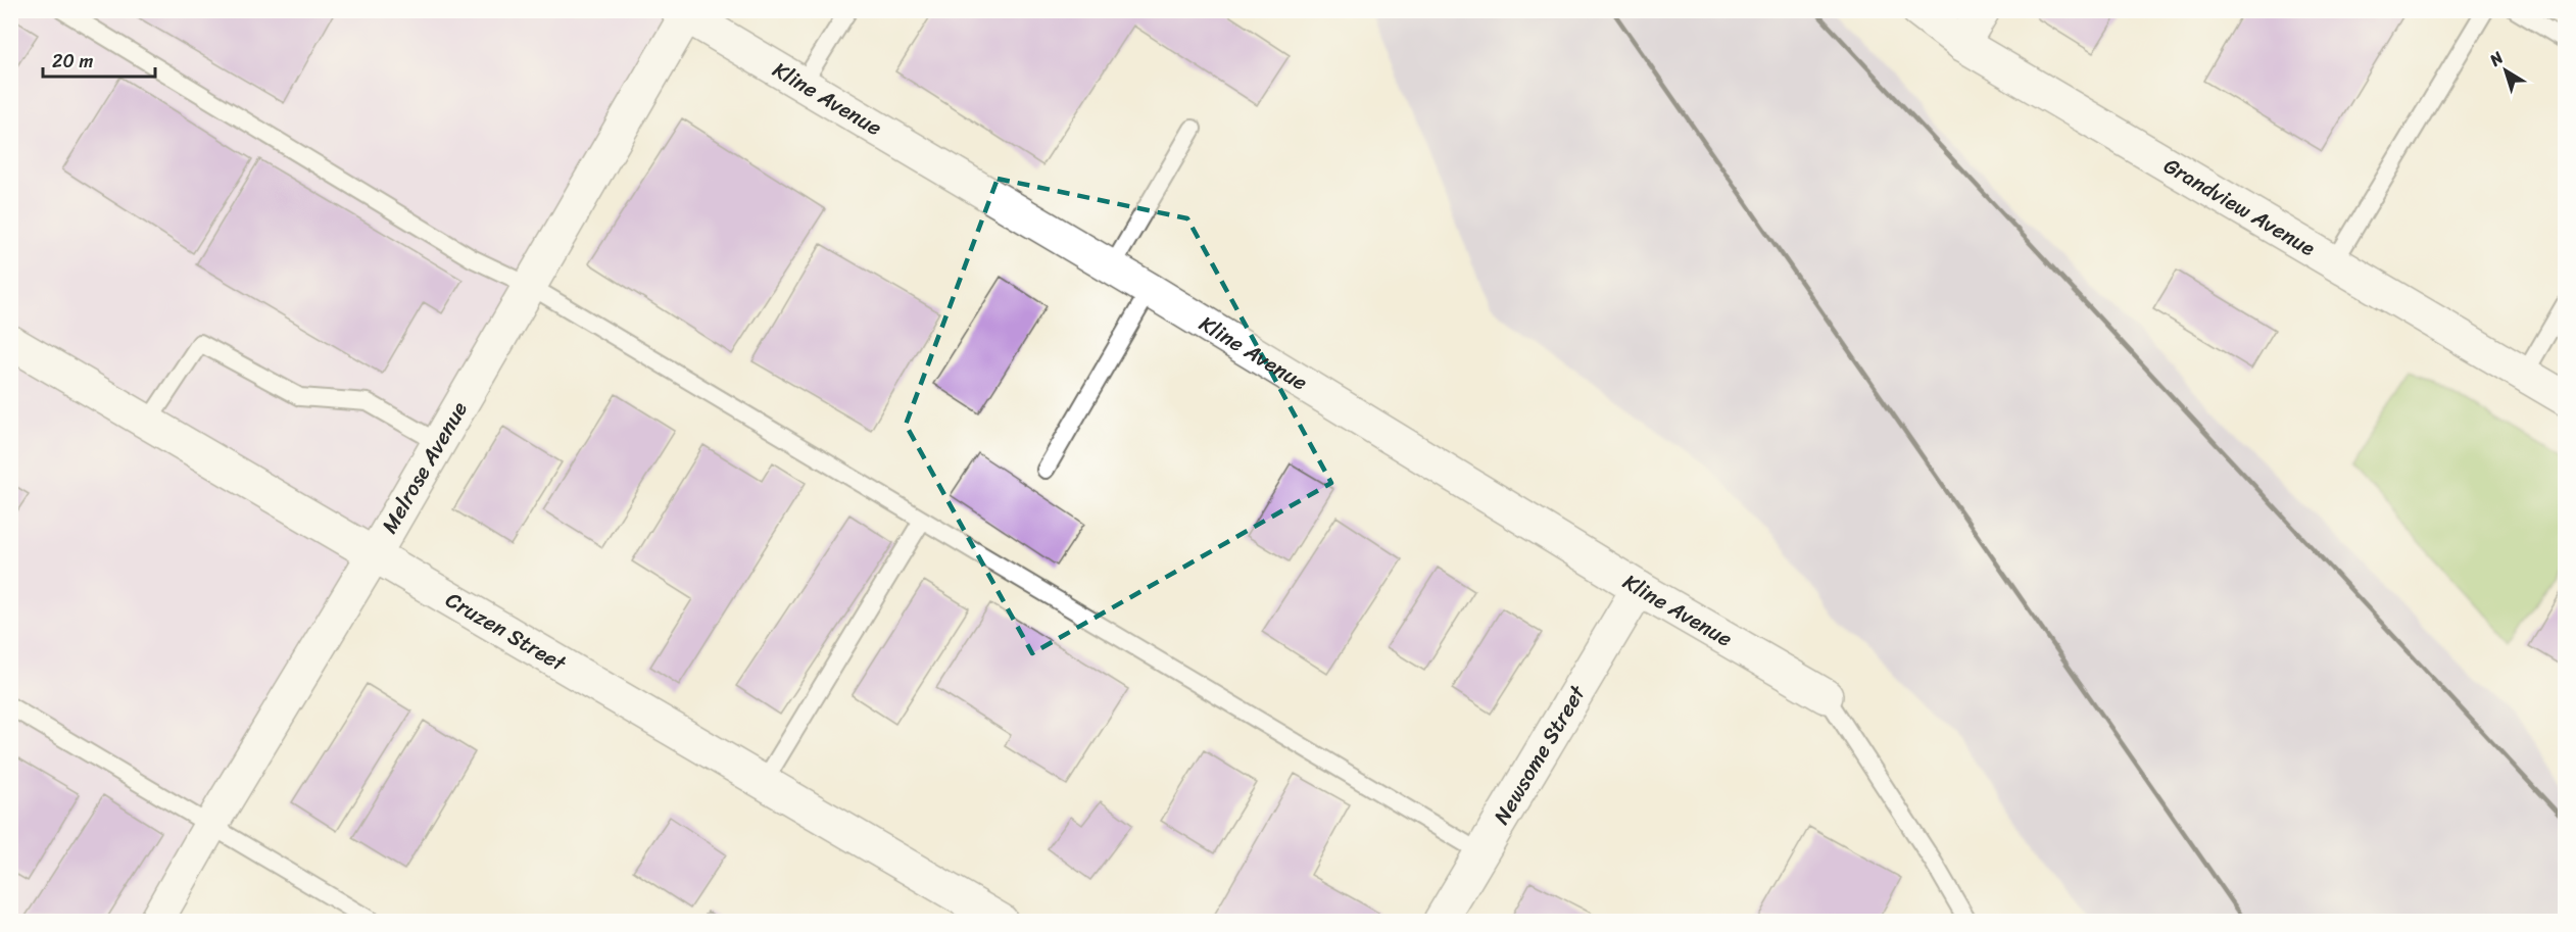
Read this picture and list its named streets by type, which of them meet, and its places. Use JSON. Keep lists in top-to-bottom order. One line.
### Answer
{"streets":{"street":["Kline Avenue","Grandview Avenue","Melrose Avenue","Cruzen Street","Newsome Street"]},"crossings":[["Kline Avenue","Melrose Avenue"],["Kline Avenue","Newsome Street"],["Melrose Avenue","Cruzen Street"]],"scale_bar":"20 m","north":"top left"}
